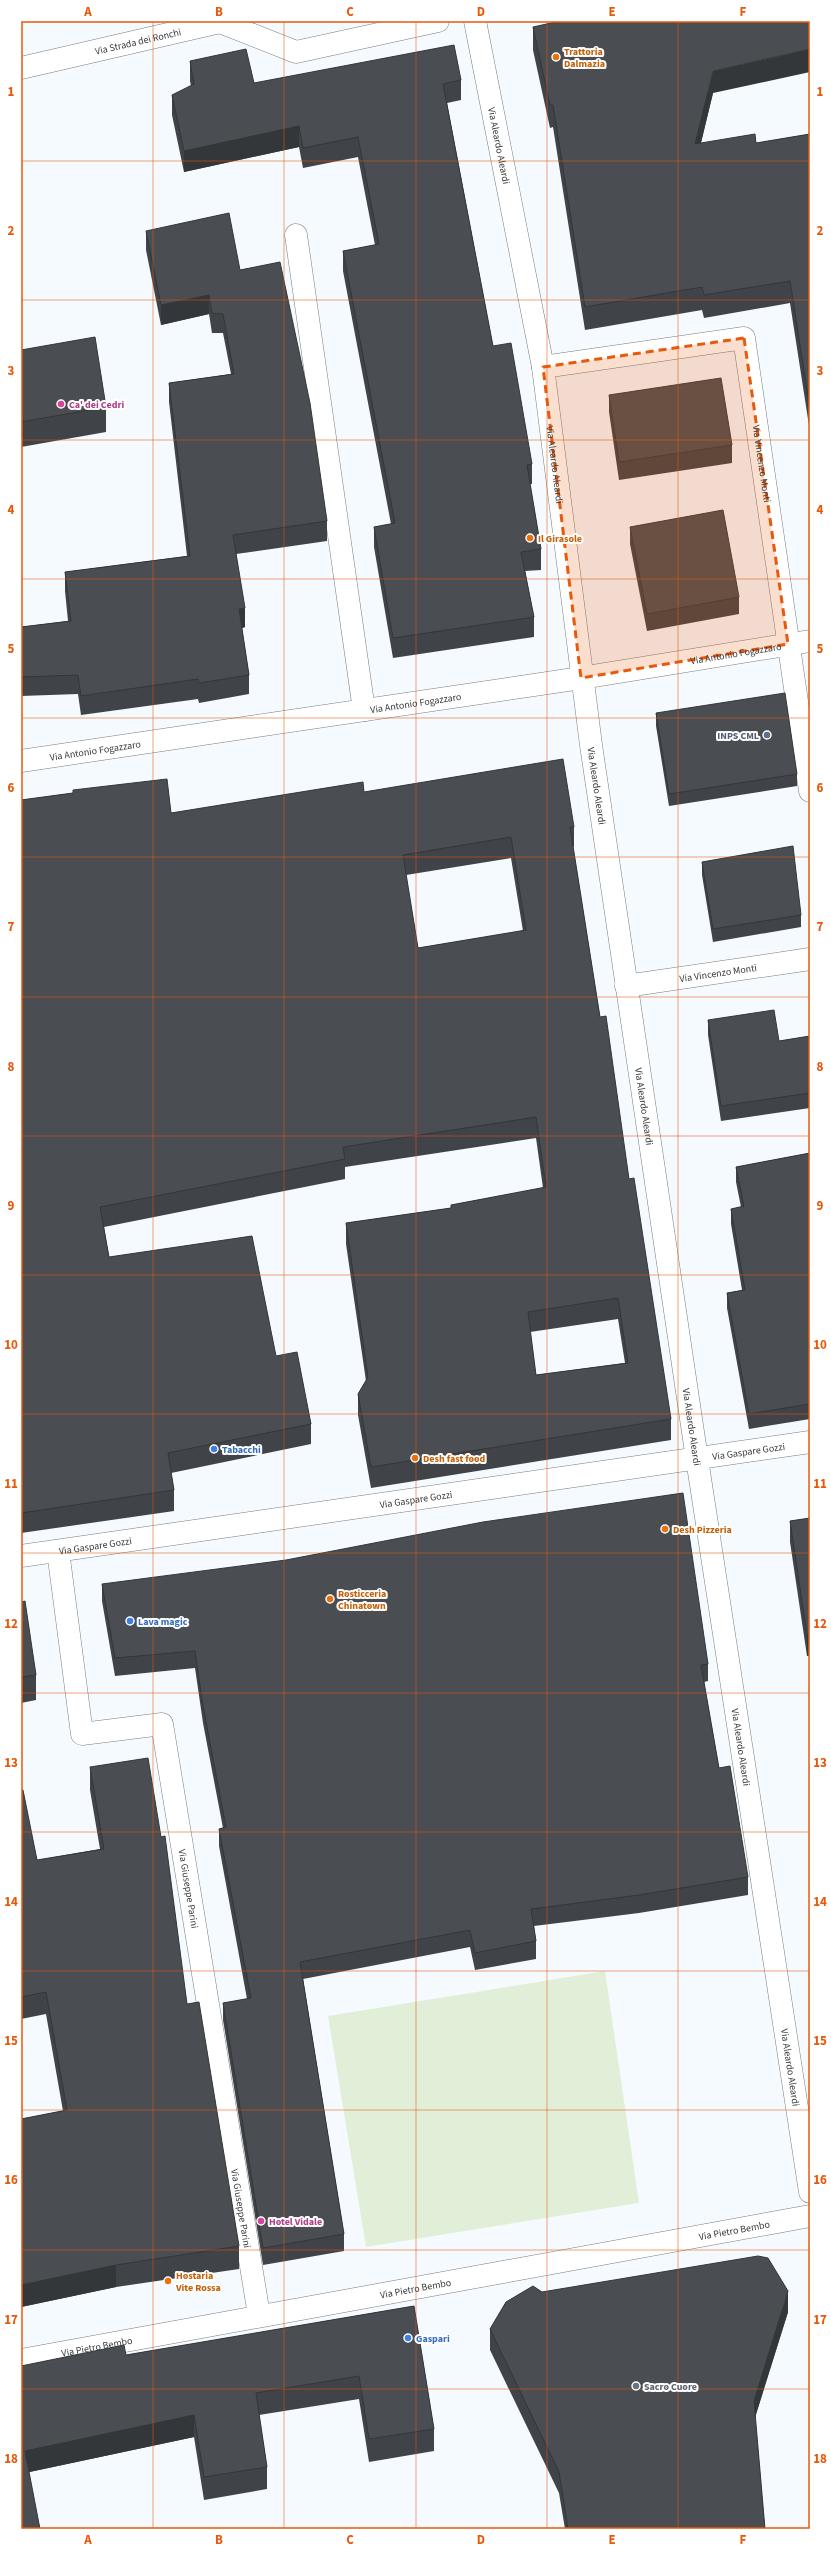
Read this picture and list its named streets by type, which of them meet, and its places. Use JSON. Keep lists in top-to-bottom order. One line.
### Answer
{"streets":{"street":["Via Strada dei Ronchi","Via Aleardo Aleardi","Via Vincenzo Monti","Via Antonio Fogazzaro","Via Gaspare Gozzi","Via Giuseppe Parini","Via Pietro Bembo"]},"crossings":[["Via Aleardo Aleardi","Via Vincenzo Monti"],["Via Aleardo Aleardi","Via Antonio Fogazzaro"],["Via Aleardo Aleardi","Via Gaspare Gozzi"],["Via Vincenzo Monti","Via Antonio Fogazzaro"],["Via Gaspare Gozzi","Via Giuseppe Parini"],["Via Giuseppe Parini","Via Pietro Bembo"]],"places":["Trattoria Dalmazia","Ca' dei Cedri","Il Girasole","INPS CML","Tabacchi","Desh fast food","Desh Pizzeria","Rosticceria Chinatown","Lava magic","Hotel Vidale","Hostaria Vite Rossa","Gaspari","Sacro Cuore"],"grid":{"columns":["A","B","C","D","E","F"],"rows":["1","2","3","4","5","6","7","8","9","10","11","12","13","14","15","16","17","18"]}}
